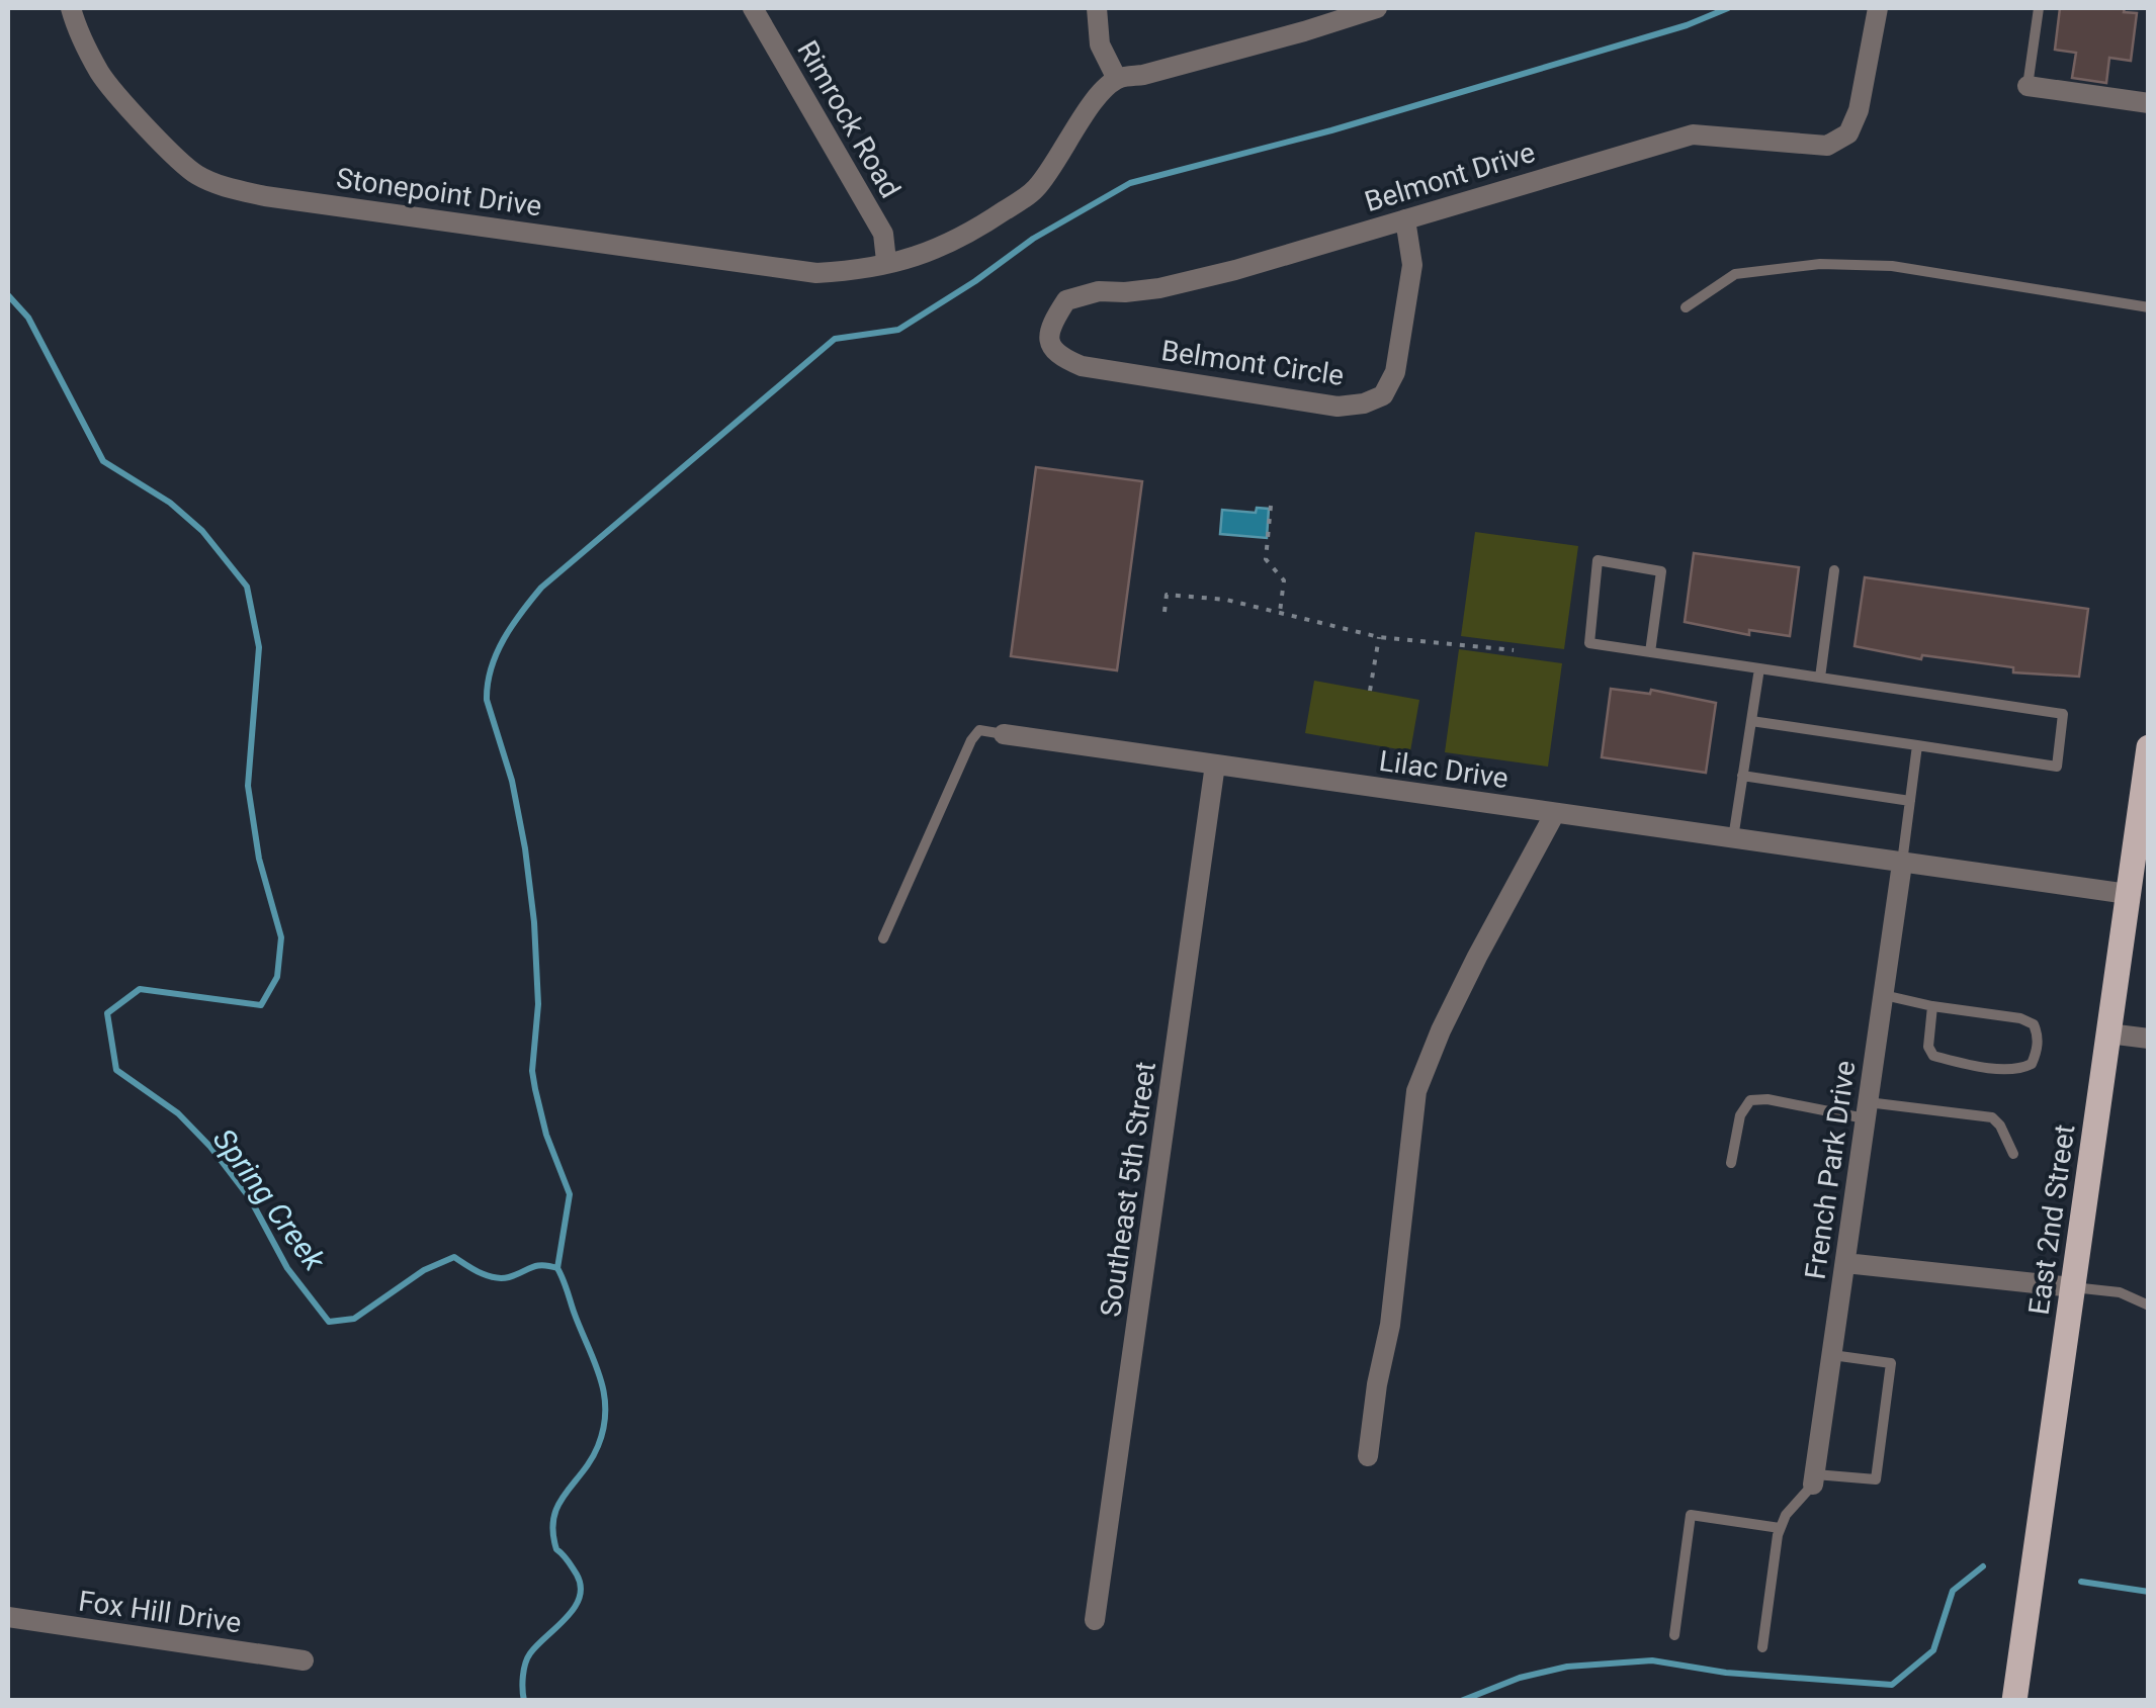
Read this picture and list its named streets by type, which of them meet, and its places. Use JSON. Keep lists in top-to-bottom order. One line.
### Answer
{"streets":{"main road":["East 2nd Street"],"street":["Rimrock Road","Belmont Drive","Stonepoint Drive","Belmont Circle","Lilac Drive","French Park Drive","Southeast 5th Street","Fox Hill Drive"]},"crossings":[["Rimrock Road","Stonepoint Drive"],["Belmont Drive","Belmont Circle"],["Lilac Drive","French Park Drive"],["Lilac Drive","Southeast 5th Street"],["Lilac Drive","East 2nd Street"]],"water":["Spring Creek"]}
